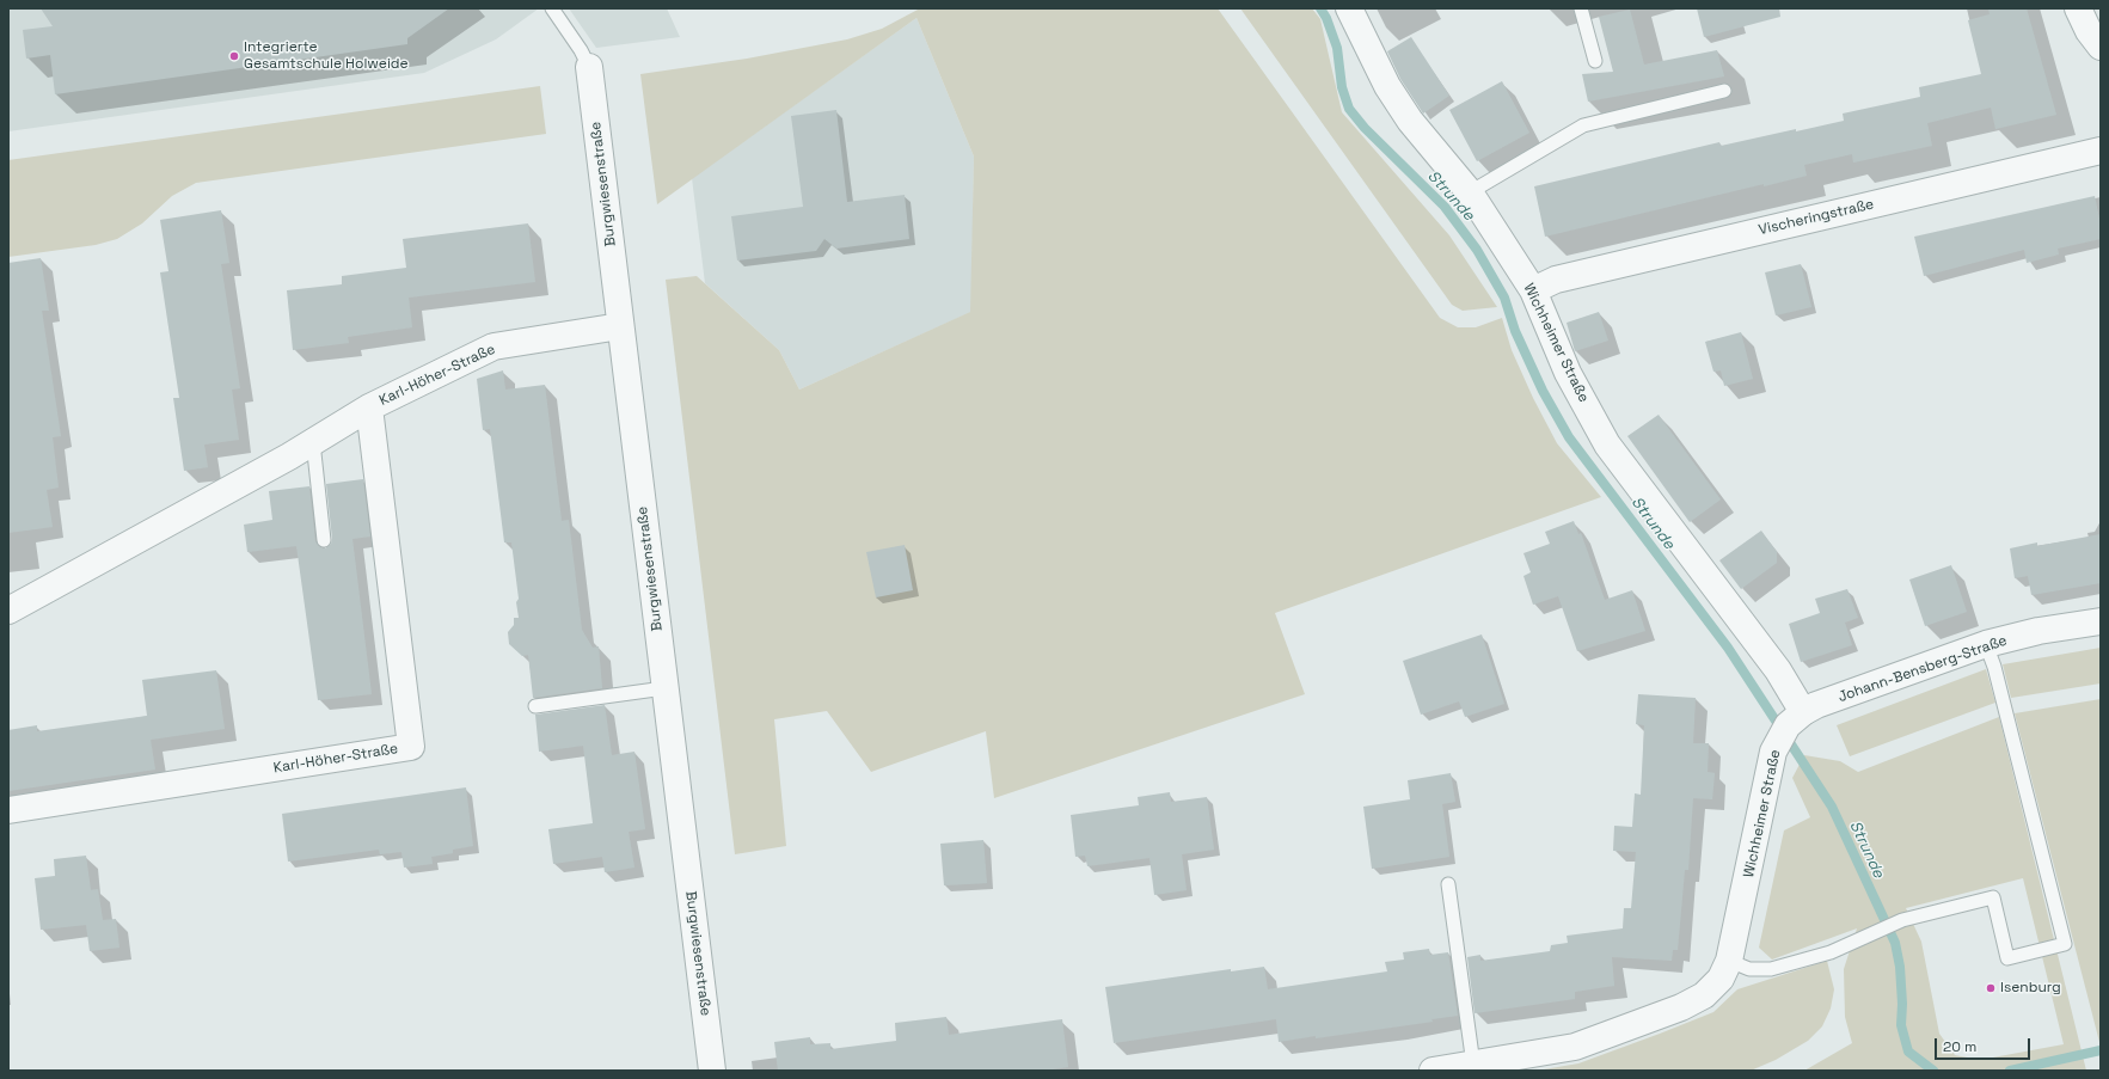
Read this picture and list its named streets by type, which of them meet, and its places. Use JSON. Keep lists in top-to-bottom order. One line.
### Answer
{"streets":{"street":["Burgwiesenstraße","Vischeringstraße","Wichheimer Straße","Karl-Höher-Straße","Johann-Bensberg-Straße"]},"crossings":[["Burgwiesenstraße","Karl-Höher-Straße"],["Vischeringstraße","Wichheimer Straße"],["Wichheimer Straße","Johann-Bensberg-Straße"]],"water":["Strunde"],"places":["Integrierte Gesamtschule Holweide","Isenburg"],"scale_bar":"20 m"}
